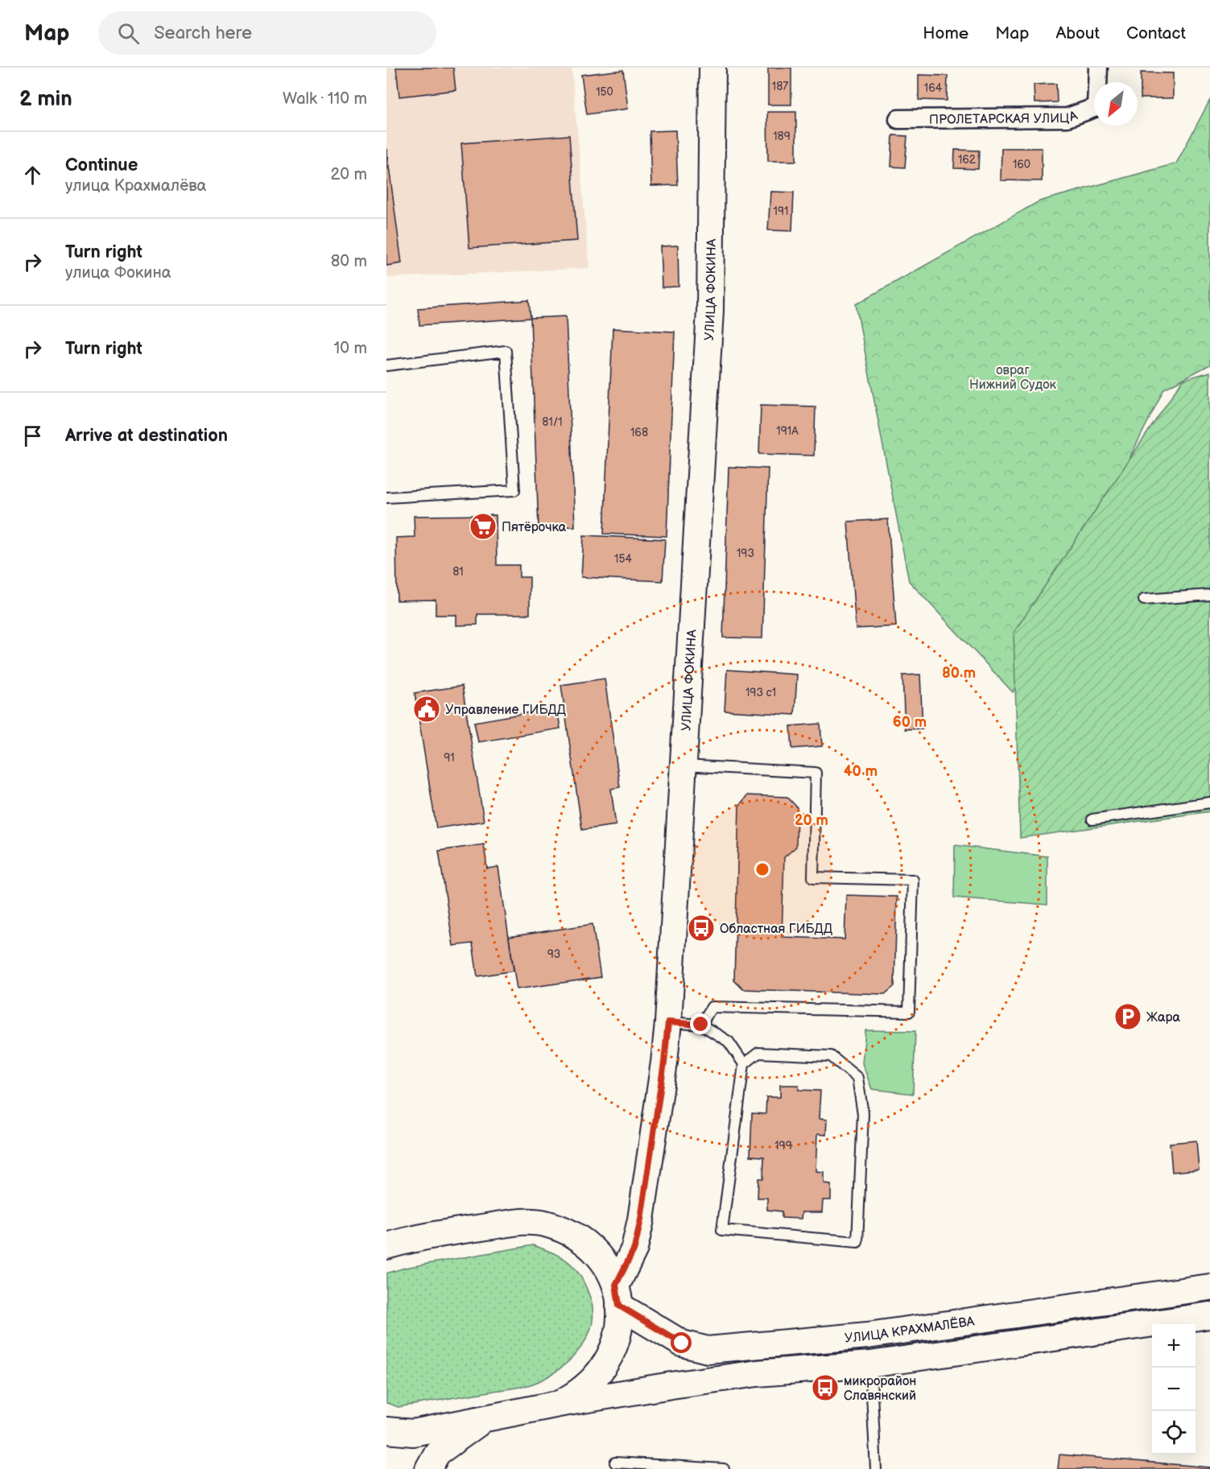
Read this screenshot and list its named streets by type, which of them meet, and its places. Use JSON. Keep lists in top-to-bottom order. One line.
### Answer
{"streets":{"main road":["УЛИЦА ФОКИНА","УЛИЦА КРАХМАЛЁВА"],"street":["ПРОЛЕТАРСКАЯ УЛИЦА"]},"crossings":[["УЛИЦА ФОКИНА","УЛИЦА КРАХМАЛЁВА"]],"parks":["овраг Нижний Судок"],"places":{"supermarket":["Пятёрочка"],"public building":["Управление ГИБДД"],"bus stop":["Областная ГИБДД","микрорайон Славянский"],"parking":["Жара"]},"house_numbers":["187","164","150","189","162","160","191","81/1","191А","168","193","154","81","193 с1","91","93","199"],"north":"bottom left","page":{"header":"Map","search":"Search here","nav":["Home","Map","About","Contact"],"heading":["2 min","Walk · 110 m"],"list":[["Continue","улица Крахмалёва","20 m"],["Turn right","улица Фокина","80 m"],["Turn right","10 m"],"Arrive at destination"],"map_buttons":["+","−"]},"rings":["80 m","60 m","40 m","20 m"]}
